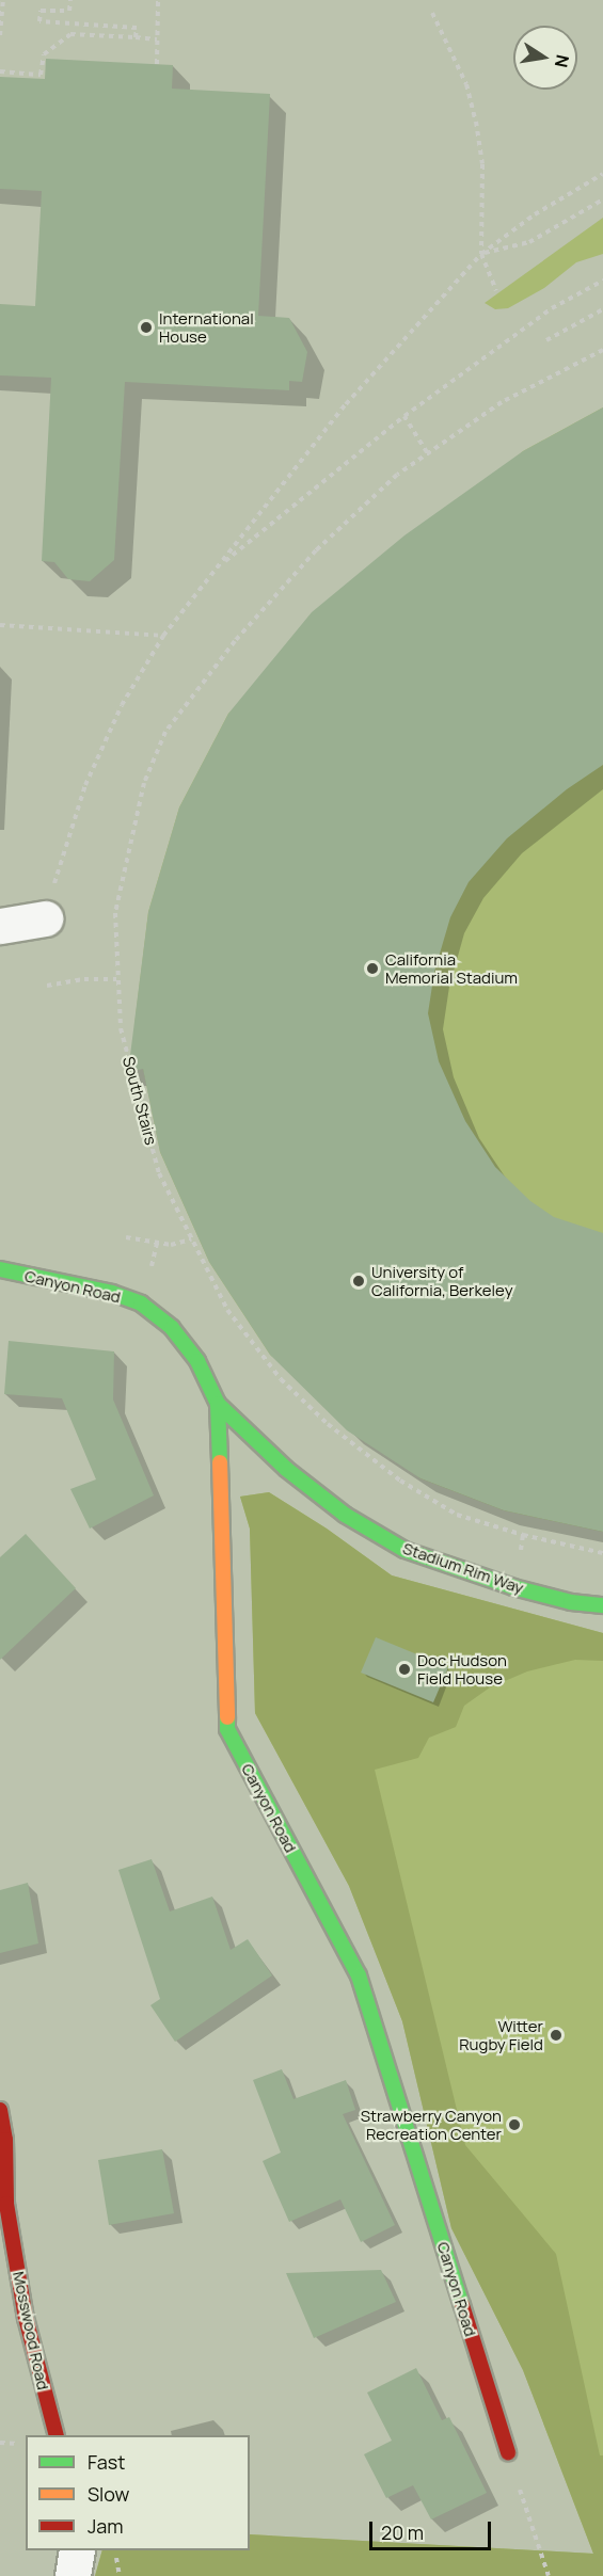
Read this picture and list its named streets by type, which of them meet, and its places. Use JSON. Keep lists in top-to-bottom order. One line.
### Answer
{"streets":{"street":["Canyon Road","Stadium Rim Way","Mosswood Road"],"path":["South Stairs"]},"crossings":[["Canyon Road","Stadium Rim Way"]],"places":["International House","California Memorial Stadium","University of California, Berkeley","Doc Hudson Field House","Witter Rugby Field","Strawberry Canyon Recreation Center"],"legend":["Fast","Slow","Jam"],"scale_bar":"20 m","north":"right"}
